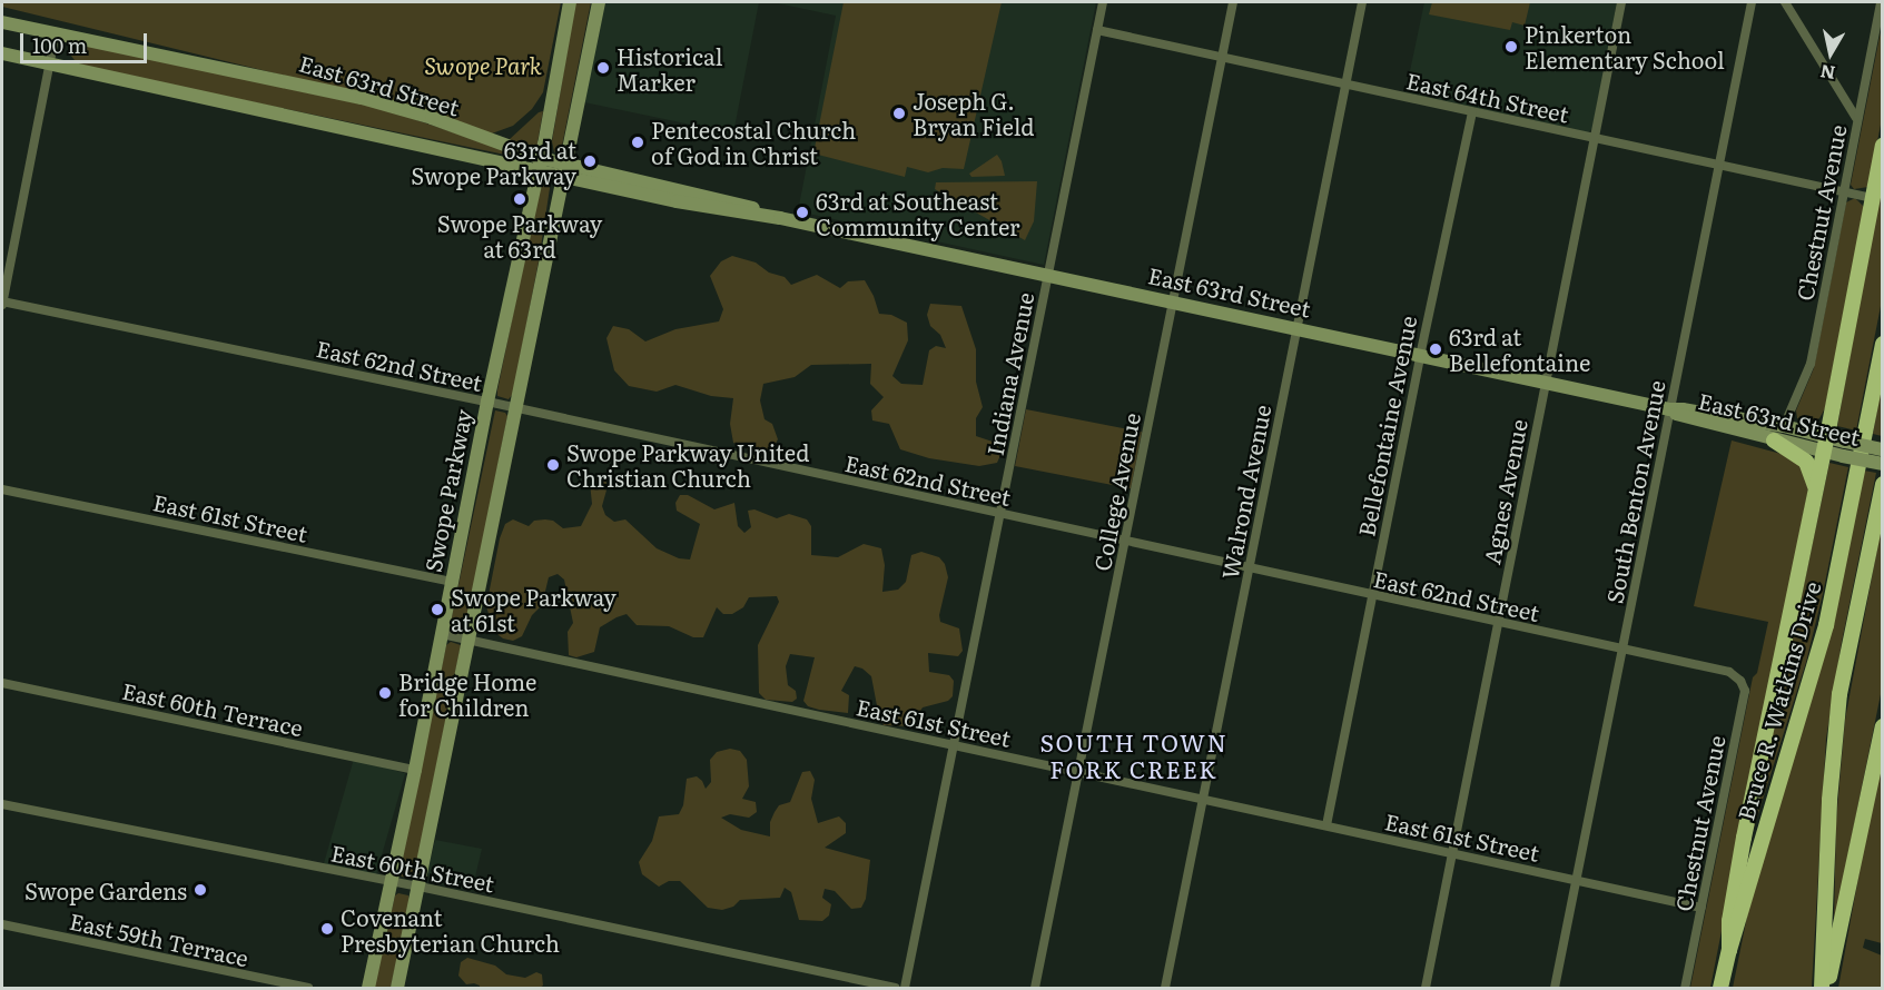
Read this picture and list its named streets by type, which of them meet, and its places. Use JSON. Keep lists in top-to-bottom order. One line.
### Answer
{"streets":{"highway":["Bruce R. Watkins Drive"],"main road":["East 63rd Street","Swope Parkway"],"street":["East 64th Street","Chestnut Avenue","East 62nd Street","Indiana Avenue","Bellefontaine Avenue","College Avenue","Walrond Avenue","Agnes Avenue","South Benton Avenue","East 61st Street","East 60th Terrace","East 60th Street","East 59th Terrace"]},"crossings":[["East 63rd Street","Chestnut Avenue"],["East 63rd Street","Indiana Avenue"],["East 63rd Street","Bellefontaine Avenue"],["East 63rd Street","Swope Parkway"],["East 63rd Street","College Avenue"],["East 63rd Street","Walrond Avenue"],["East 63rd Street","Agnes Avenue"],["East 63rd Street","South Benton Avenue"],["East 64th Street","Chestnut Avenue"],["East 64th Street","Indiana Avenue"],["East 64th Street","Bellefontaine Avenue"],["East 64th Street","College Avenue"],["East 64th Street","Walrond Avenue"],["East 64th Street","Agnes Avenue"],["East 64th Street","South Benton Avenue"],["Chestnut Avenue","East 62nd Street"],["Chestnut Avenue","East 61st Street"],["East 62nd Street","Indiana Avenue"],["East 62nd Street","Bellefontaine Avenue"],["East 62nd Street","Swope Parkway"],["East 62nd Street","College Avenue"],["East 62nd Street","Walrond Avenue"],["East 62nd Street","Agnes Avenue"],["East 62nd Street","South Benton Avenue"],["Indiana Avenue","East 61st Street"],["Bellefontaine Avenue","East 61st Street"],["Swope Parkway","East 61st Street"],["Swope Parkway","East 60th Terrace"],["Swope Parkway","East 60th Street"],["College Avenue","East 61st Street"],["Walrond Avenue","East 61st Street"],["Agnes Avenue","East 61st Street"],["South Benton Avenue","East 61st Street"]],"districts":["SOUTH TOWN FORK CREEK"],"parks":["Swope Park"],"places":["Pinkerton Elementary School","Historical Marker","Joseph G. Bryan Field","Pentecostal Church of God in Christ","63rd at Swope Parkway","Swope Parkway at 63rd","63rd at Southeast Community Center","63rd at Bellefontaine","Swope Parkway United Christian Church","Swope Parkway at 61st","Bridge Home for Children","Swope Gardens","Covenant Presbyterian Church"],"scale_bar":"100 m","north":"bottom"}
